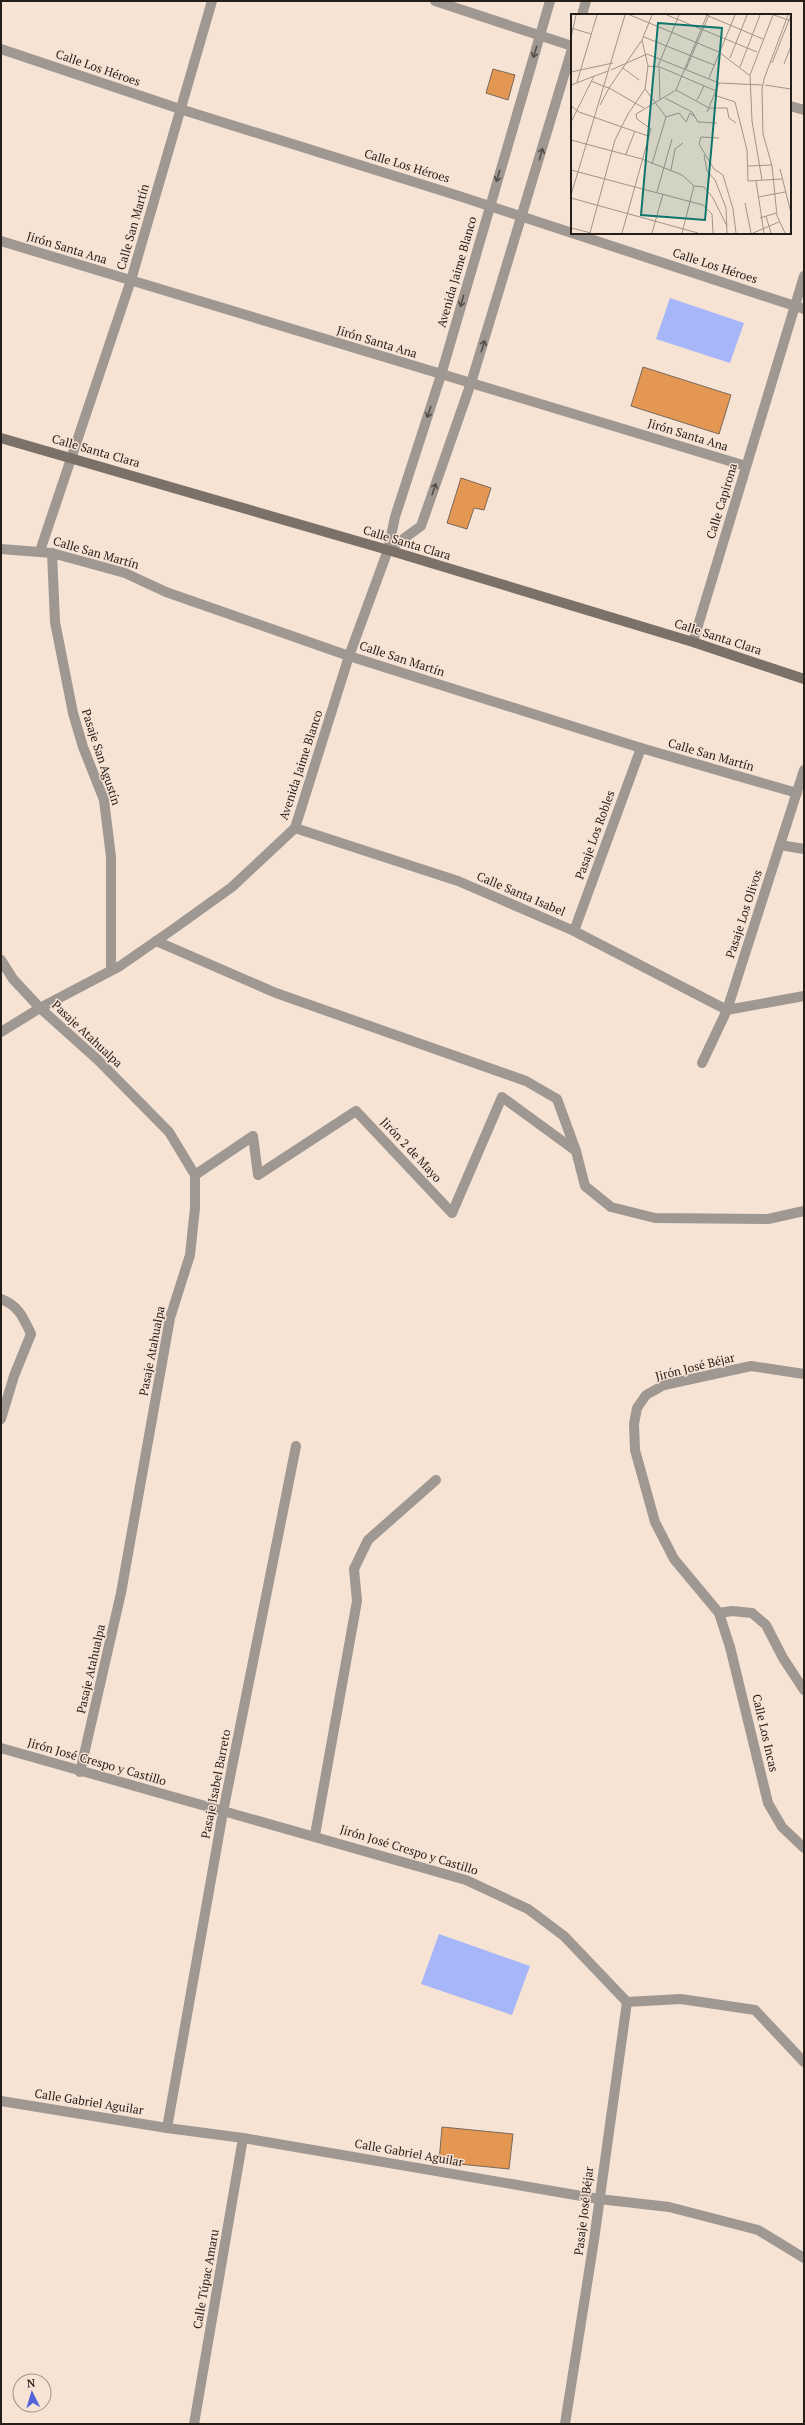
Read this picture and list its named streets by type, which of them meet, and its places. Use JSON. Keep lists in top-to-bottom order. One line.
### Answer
{"streets":{"main road":["Calle Santa Clara"],"street":["Calle Los Héroes","Calle San Martín","Jirón Santa Ana","Avenida Jaime Blanco","Calle Capirona","Pasaje San Agustín","Pasaje Los Robles","Calle Santa Isabel","Pasaje Los Olivos","Pasaje Atahualpa","Jirón 2 de Mayo","Jirón José Béjar","Calle Los Incas","Jirón José Crespo y Castillo","Pasaje Isabel Barreto","Calle Gabriel Aguilar","Pasaje José Béjar","Calle Túpac Amaru"]},"crossings":[["Calle Los Héroes","Calle San Martín"],["Calle Los Héroes","Avenida Jaime Blanco"],["Calle Los Héroes","Calle Capirona"],["Calle San Martín","Jirón Santa Ana"],["Calle San Martín","Avenida Jaime Blanco"],["Calle San Martín","Calle Santa Clara"],["Calle San Martín","Pasaje San Agustín"],["Calle San Martín","Pasaje Los Robles"],["Calle San Martín","Pasaje Los Olivos"],["Jirón Santa Ana","Avenida Jaime Blanco"],["Jirón Santa Ana","Calle Capirona"],["Avenida Jaime Blanco","Calle Santa Clara"],["Avenida Jaime Blanco","Pasaje San Agustín"],["Avenida Jaime Blanco","Calle Santa Isabel"],["Avenida Jaime Blanco","Pasaje Atahualpa"],["Calle Santa Clara","Calle Capirona"],["Pasaje Los Robles","Calle Santa Isabel"],["Calle Santa Isabel","Pasaje Los Olivos"],["Pasaje Atahualpa","Jirón 2 de Mayo"],["Pasaje Atahualpa","Jirón José Crespo y Castillo"],["Jirón José Béjar","Calle Los Incas"],["Jirón José Crespo y Castillo","Pasaje Isabel Barreto"],["Jirón José Crespo y Castillo","Pasaje José Béjar"],["Pasaje Isabel Barreto","Calle Gabriel Aguilar"],["Calle Gabriel Aguilar","Pasaje José Béjar"],["Calle Gabriel Aguilar","Calle Túpac Amaru"]],"north":"top"}
